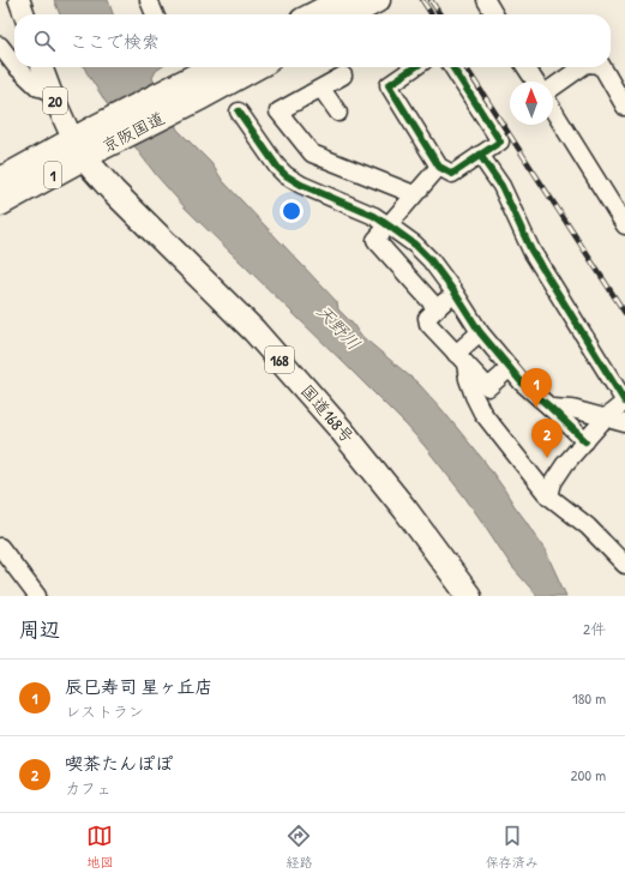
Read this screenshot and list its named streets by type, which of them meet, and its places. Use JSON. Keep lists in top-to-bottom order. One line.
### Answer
{"streets":{"highway":["京阪国道","1","168","国道168号"],"main road":["20"]},"crossings":[["20","京阪国道"],["20","国道168号"],["京阪国道","国道168号"]],"water":["天野川"],"north":"top","page":{"search":"ここで検索","pins":["1","2"],"heading":["周辺","2件"],"list":[{"mark":"1","name":"辰巳寿司 星ヶ丘店","note":"レストラン","value":"180 m"},{"mark":"2","name":"喫茶たんぽぽ","note":"カフェ","value":"200 m"}],"nav":["地図","経路","保存済み"]}}
